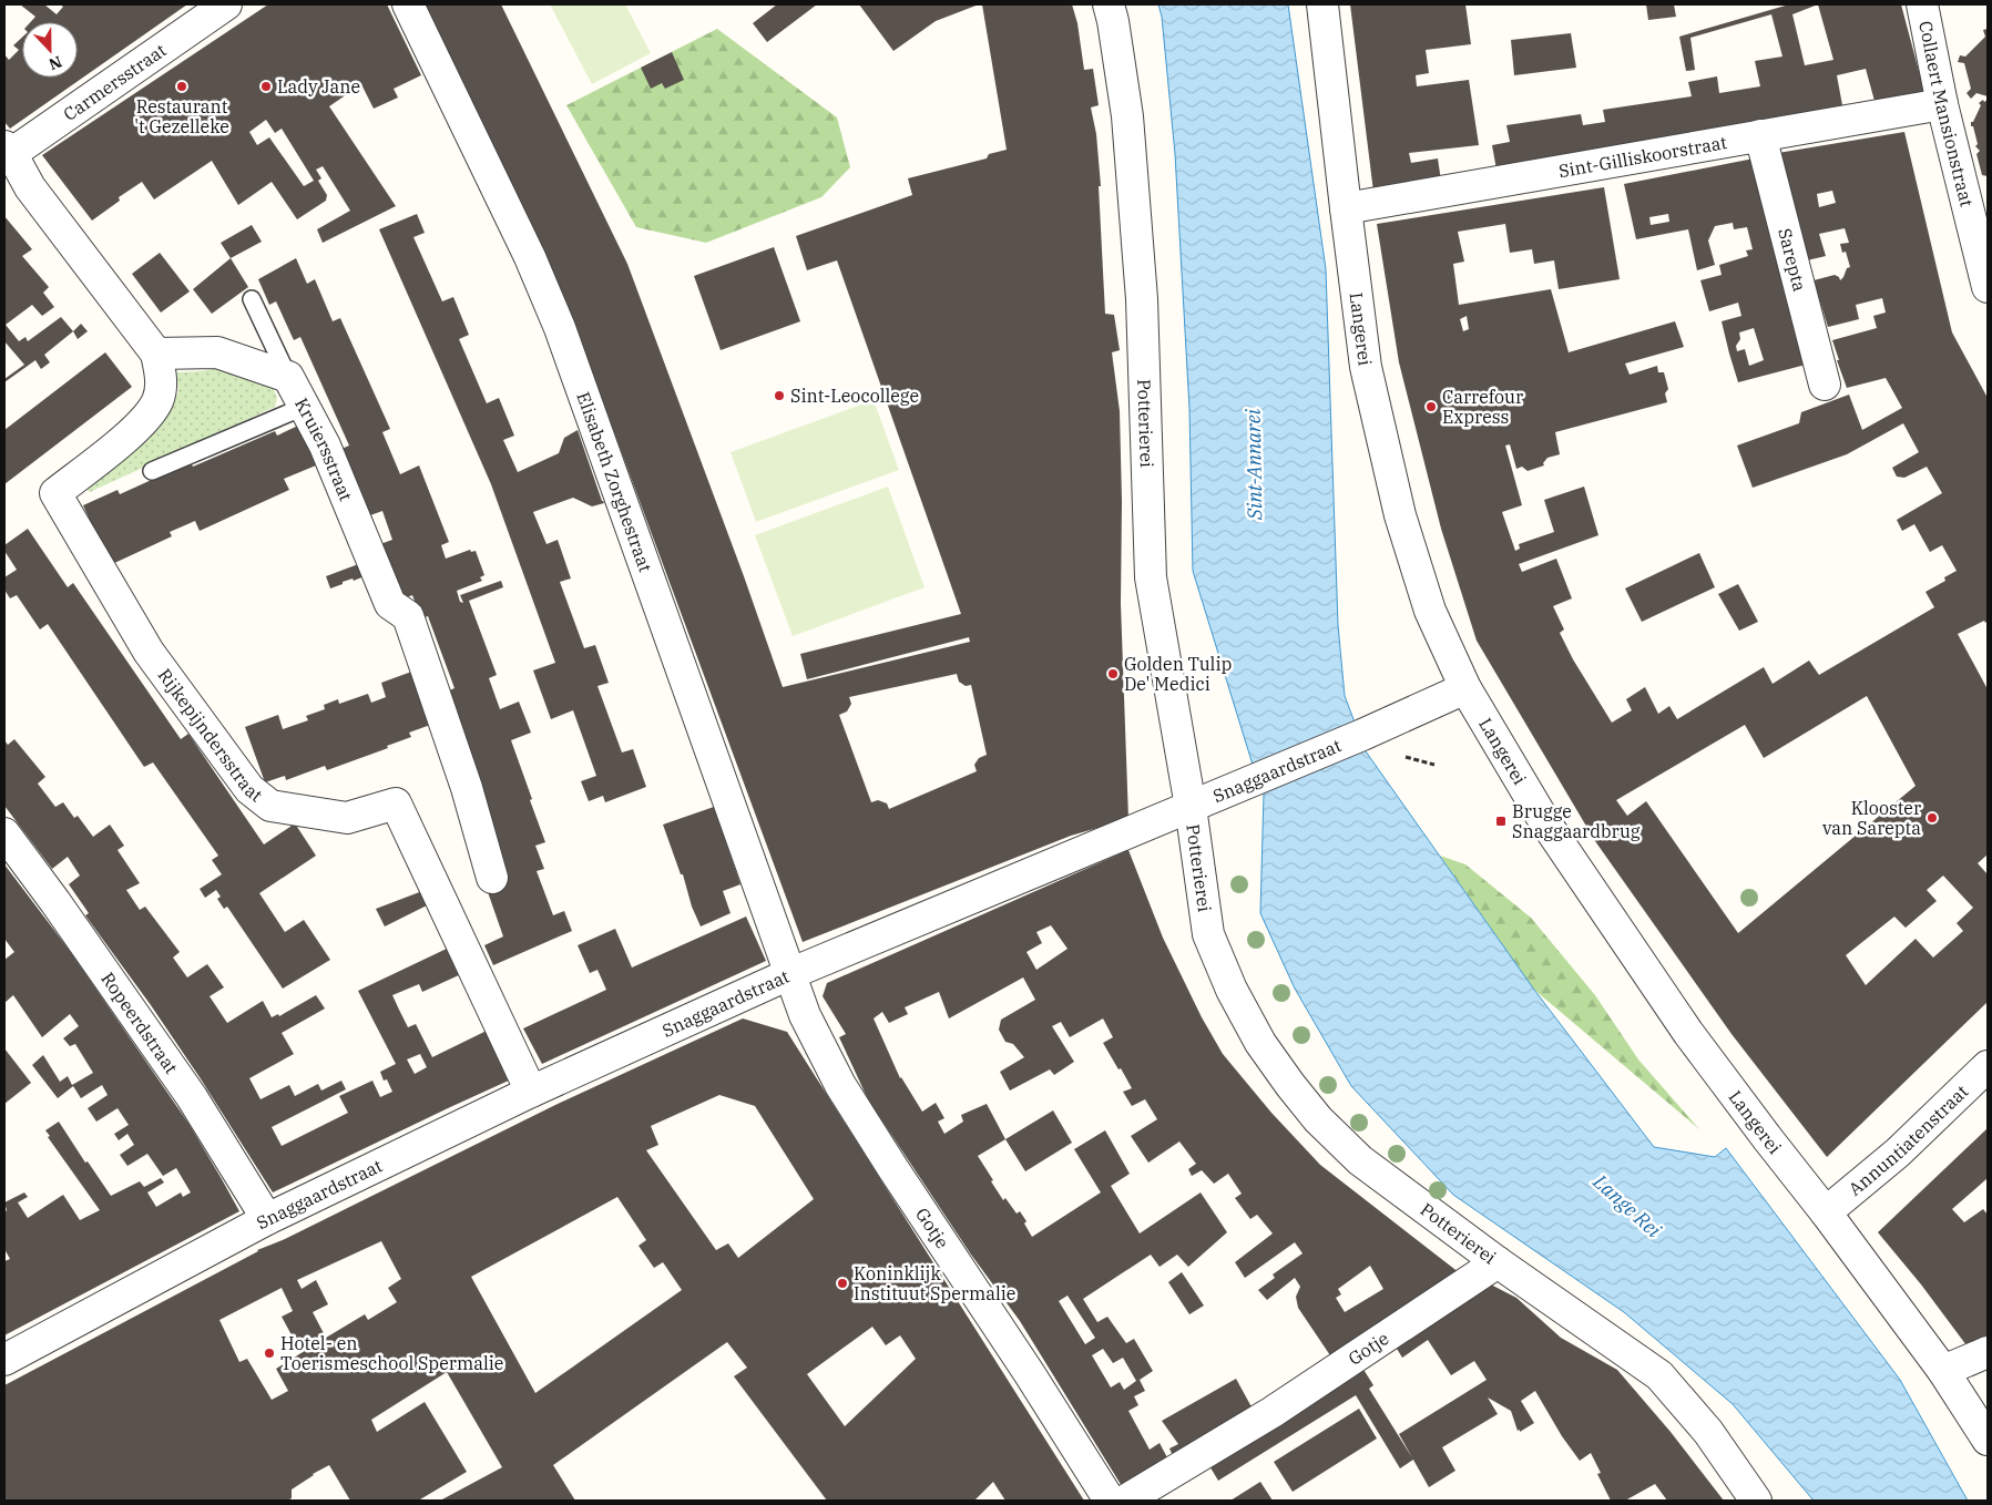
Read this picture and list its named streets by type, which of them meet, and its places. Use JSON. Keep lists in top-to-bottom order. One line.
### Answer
{"streets":{"street":["Carmersstraat","Collaert Mansionstraat","Sint-Gilliskoorstraat","Sarepta","Langerei","Potterierei","Kruiersstraat","Elisabeth Zorghestraat","Rijkepijndersstraat","Snaggaardstraat","Ropeerdstraat","Annuntiatenstraat","Gotje"]},"crossings":[["Collaert Mansionstraat","Sint-Gilliskoorstraat"],["Sint-Gilliskoorstraat","Sarepta"],["Sint-Gilliskoorstraat","Langerei"],["Langerei","Snaggaardstraat"],["Langerei","Annuntiatenstraat"],["Potterierei","Snaggaardstraat"],["Potterierei","Gotje"],["Kruiersstraat","Rijkepijndersstraat"],["Elisabeth Zorghestraat","Snaggaardstraat"],["Elisabeth Zorghestraat","Gotje"],["Rijkepijndersstraat","Snaggaardstraat"],["Snaggaardstraat","Ropeerdstraat"],["Snaggaardstraat","Gotje"]],"water":["Sint-Annarei","Lange Rei"],"places":{"other":["Restaurant 't Gezelleke","Lady Jane","Sint-Leocollege","Carrefour Express","Golden Tulip De' Medici","Klooster van Sarepta","Koninklijk Instituut Spermalie","Hotel- en Toerismeschool Spermalie"],"transit":["Brugge Snaggaardbrug"]},"north":"bottom"}
